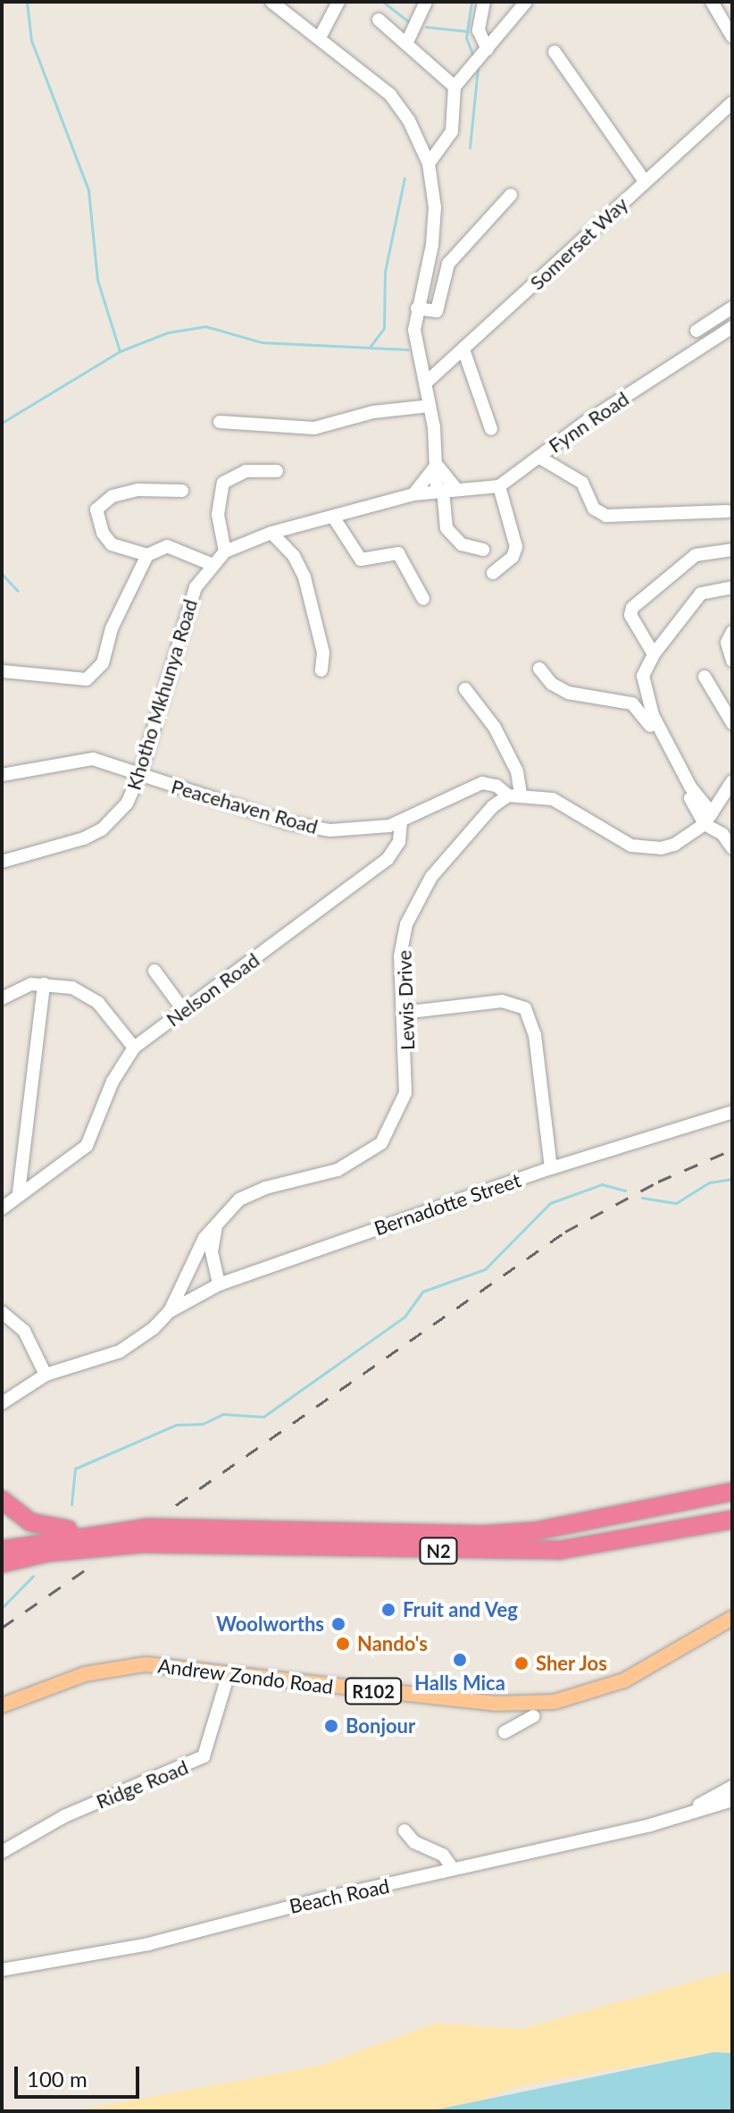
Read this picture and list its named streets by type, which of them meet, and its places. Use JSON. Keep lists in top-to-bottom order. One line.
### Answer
{"streets":{"highway":["N2"],"main road":["Andrew Zondo Road","R102"],"street":["Somerset Way","Fynn Road","Khotho Mkhunya Road","Peacehaven Road","Nelson Road","Lewis Drive","Bernadotte Street","Ridge Road","Beach Road"]},"crossings":[["Khotho Mkhunya Road","Peacehaven Road"],["Peacehaven Road","Nelson Road"],["Peacehaven Road","Lewis Drive"],["Lewis Drive","Bernadotte Street"],["Andrew Zondo Road","Ridge Road"]],"places":["Fruit and Veg","Woolworths","Nando's","Halls Mica","Sher Jos","Bonjour"],"scale_bar":"100 m"}
